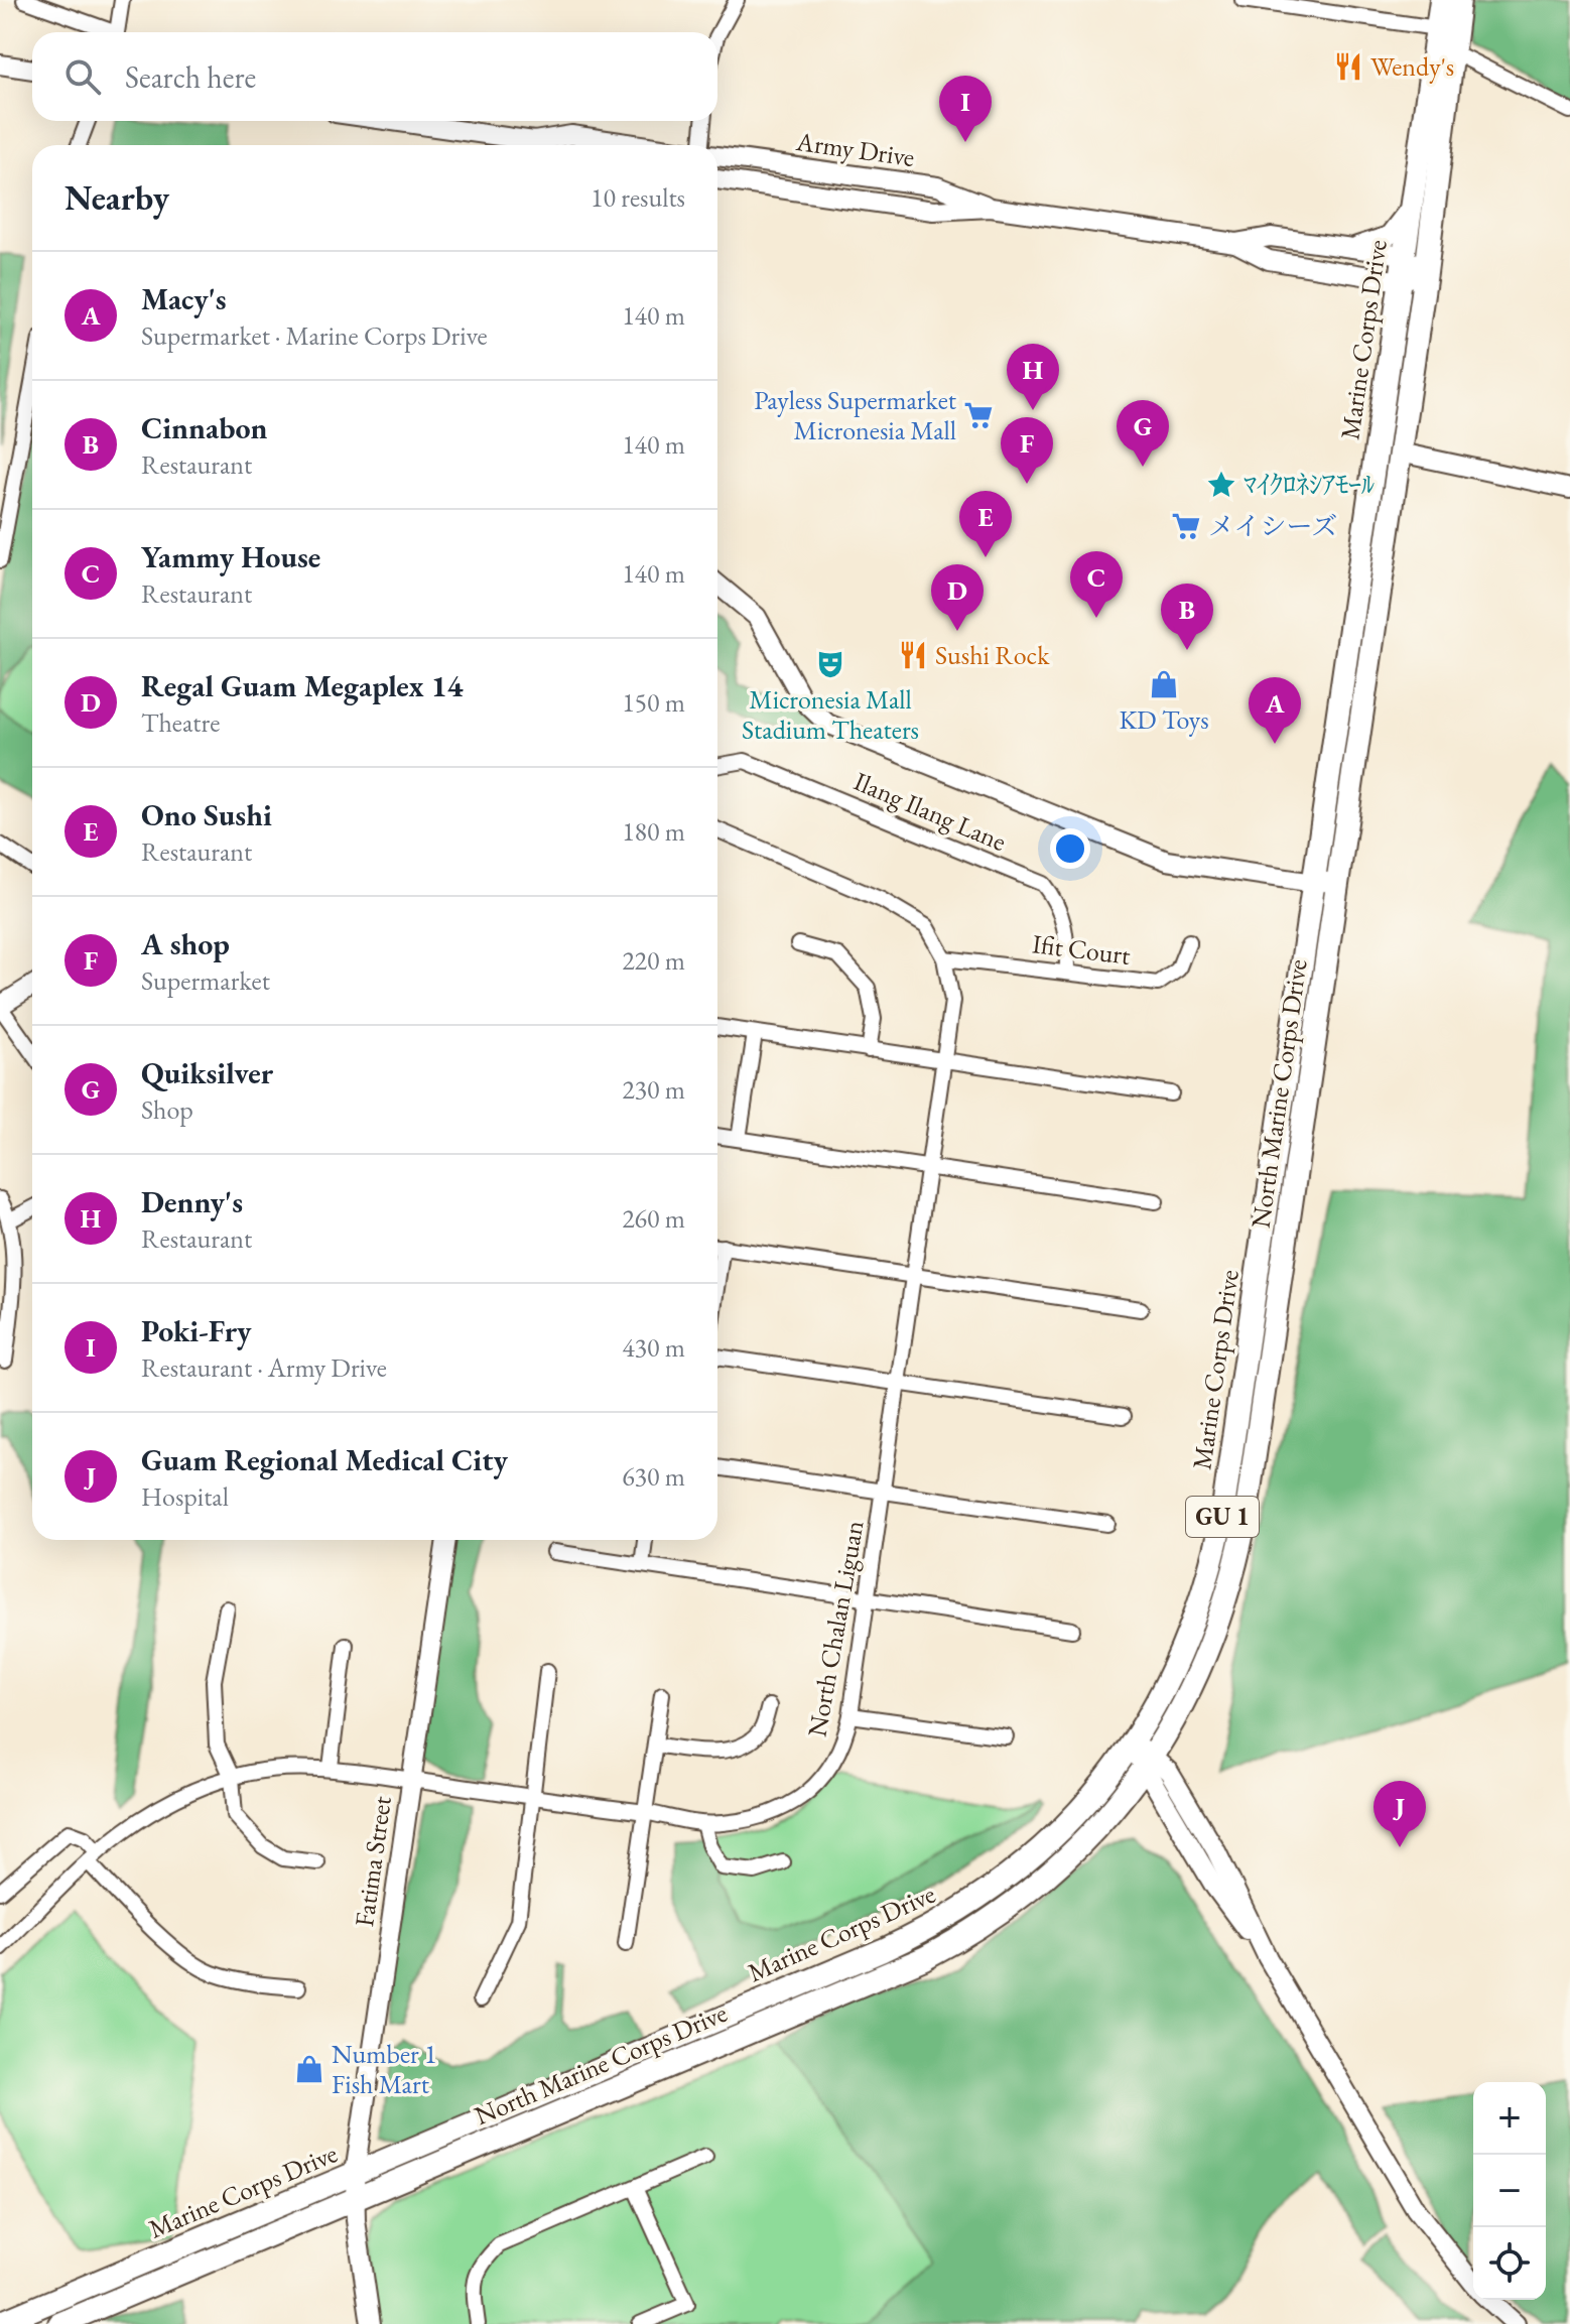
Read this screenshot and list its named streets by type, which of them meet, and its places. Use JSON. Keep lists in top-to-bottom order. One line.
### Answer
{"streets":{"main road":["Army Drive","Marine Corps Drive","North Marine Corps Drive","GU 1","Fatima Street"],"street":["Ilang Ilang Lane","Ifit Court","North Chalan Liguan"]},"crossings":[["Army Drive","Marine Corps Drive"],["Army Drive","North Marine Corps Drive"],["Marine Corps Drive","Fatima Street"],["Ilang Ilang Lane","Ifit Court"],["Ifit Court","North Chalan Liguan"],["North Marine Corps Drive","Fatima Street"],["North Chalan Liguan","Fatima Street"]],"places":{"restaurant":["Wendy's","Sushi Rock"],"supermarket":["Payless Supermarket Micronesia Mall","メイシーズ"],"place":["ﾏｲｸﾛﾈｼｱﾓｰﾙ"],"theatre":["Micronesia Mall Stadium Theaters"],"shop":["KD Toys","Number 1 Fish Mart"]},"page":{"search":"Search here","pins":["I","H","G","F","E","C","D","B","A","J"],"heading":["Nearby","10 results"],"list":[{"mark":"A","name":"Macy's","note":"Supermarket · Marine Corps Drive","value":"140 m"},{"mark":"B","name":"Cinnabon","note":"Restaurant","value":"140 m"},{"mark":"C","name":"Yammy House","note":"Restaurant","value":"140 m"},{"mark":"D","name":"Regal Guam Megaplex 14","note":"Theatre","value":"150 m"},{"mark":"E","name":"Ono Sushi","note":"Restaurant","value":"180 m"},{"mark":"F","name":"A shop","note":"Supermarket","value":"220 m"},{"mark":"G","name":"Quiksilver","note":"Shop","value":"230 m"},{"mark":"H","name":"Denny's","note":"Restaurant","value":"260 m"},{"mark":"I","name":"Poki-Fry","note":"Restaurant · Army Drive","value":"430 m"},{"mark":"J","name":"Guam Regional Medical City","note":"Hospital","value":"630 m"}],"map_buttons":["+","−"]}}
